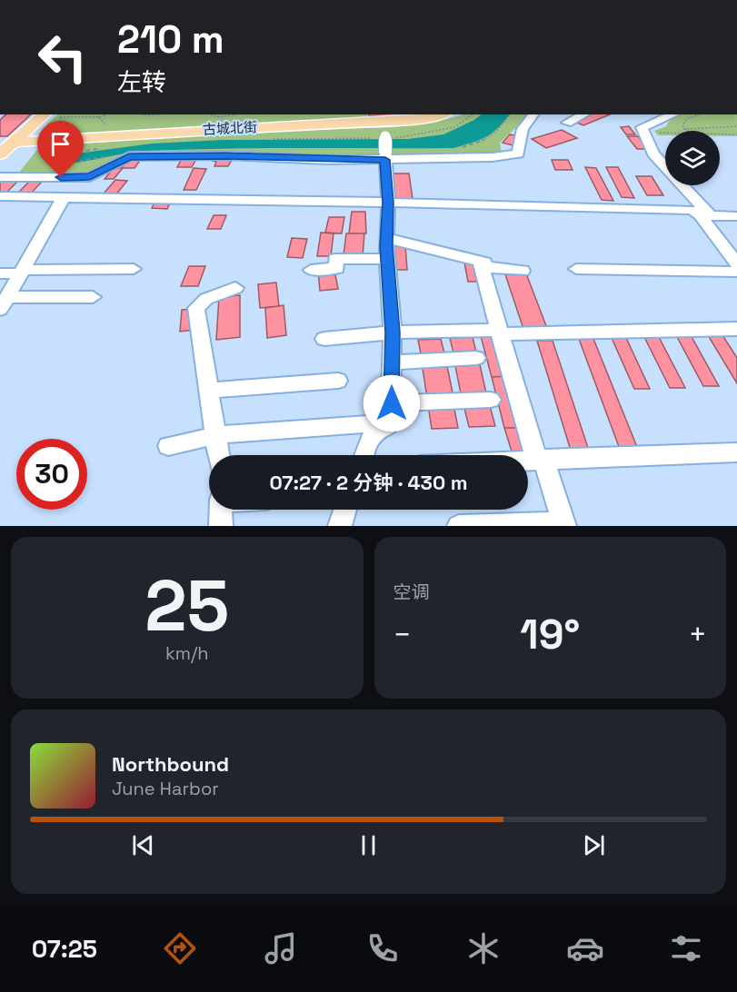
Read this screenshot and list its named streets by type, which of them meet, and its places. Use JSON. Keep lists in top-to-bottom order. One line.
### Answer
{"streets":{"main road":["古城北街"]},"page":{"turn":["210 m","左转"],"limit":"30","trip":"07:27 · 2 分钟 · 430 m","tile":[["25","km/h"],"空调"],"heat":["−","19°","+"],"song":["Northbound","June Harbor"],"tabs":"07:25"}}
